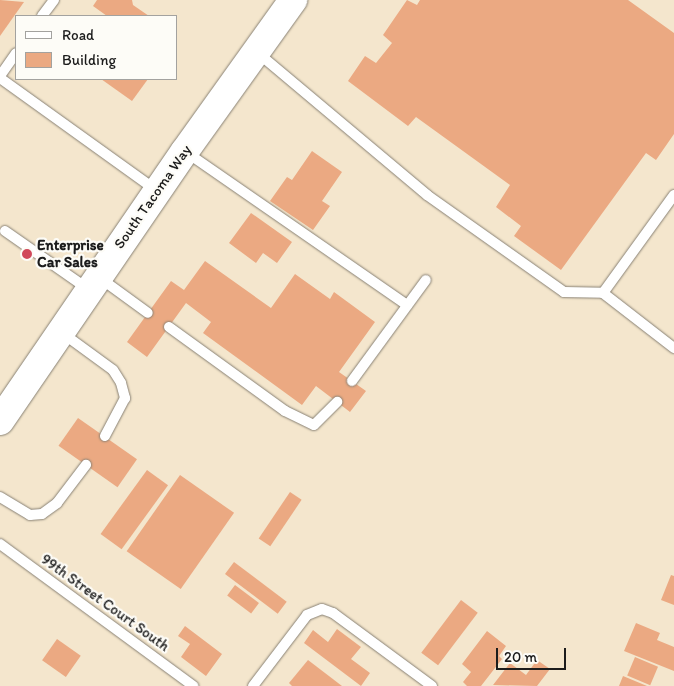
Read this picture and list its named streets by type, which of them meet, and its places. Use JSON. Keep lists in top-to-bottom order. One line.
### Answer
{"streets":{"main road":["South Tacoma Way"],"lane":["99th Street Court South"]},"places":["Enterprise Car Sales"],"legend":["Road","Building"],"scale_bar":"20 m"}
